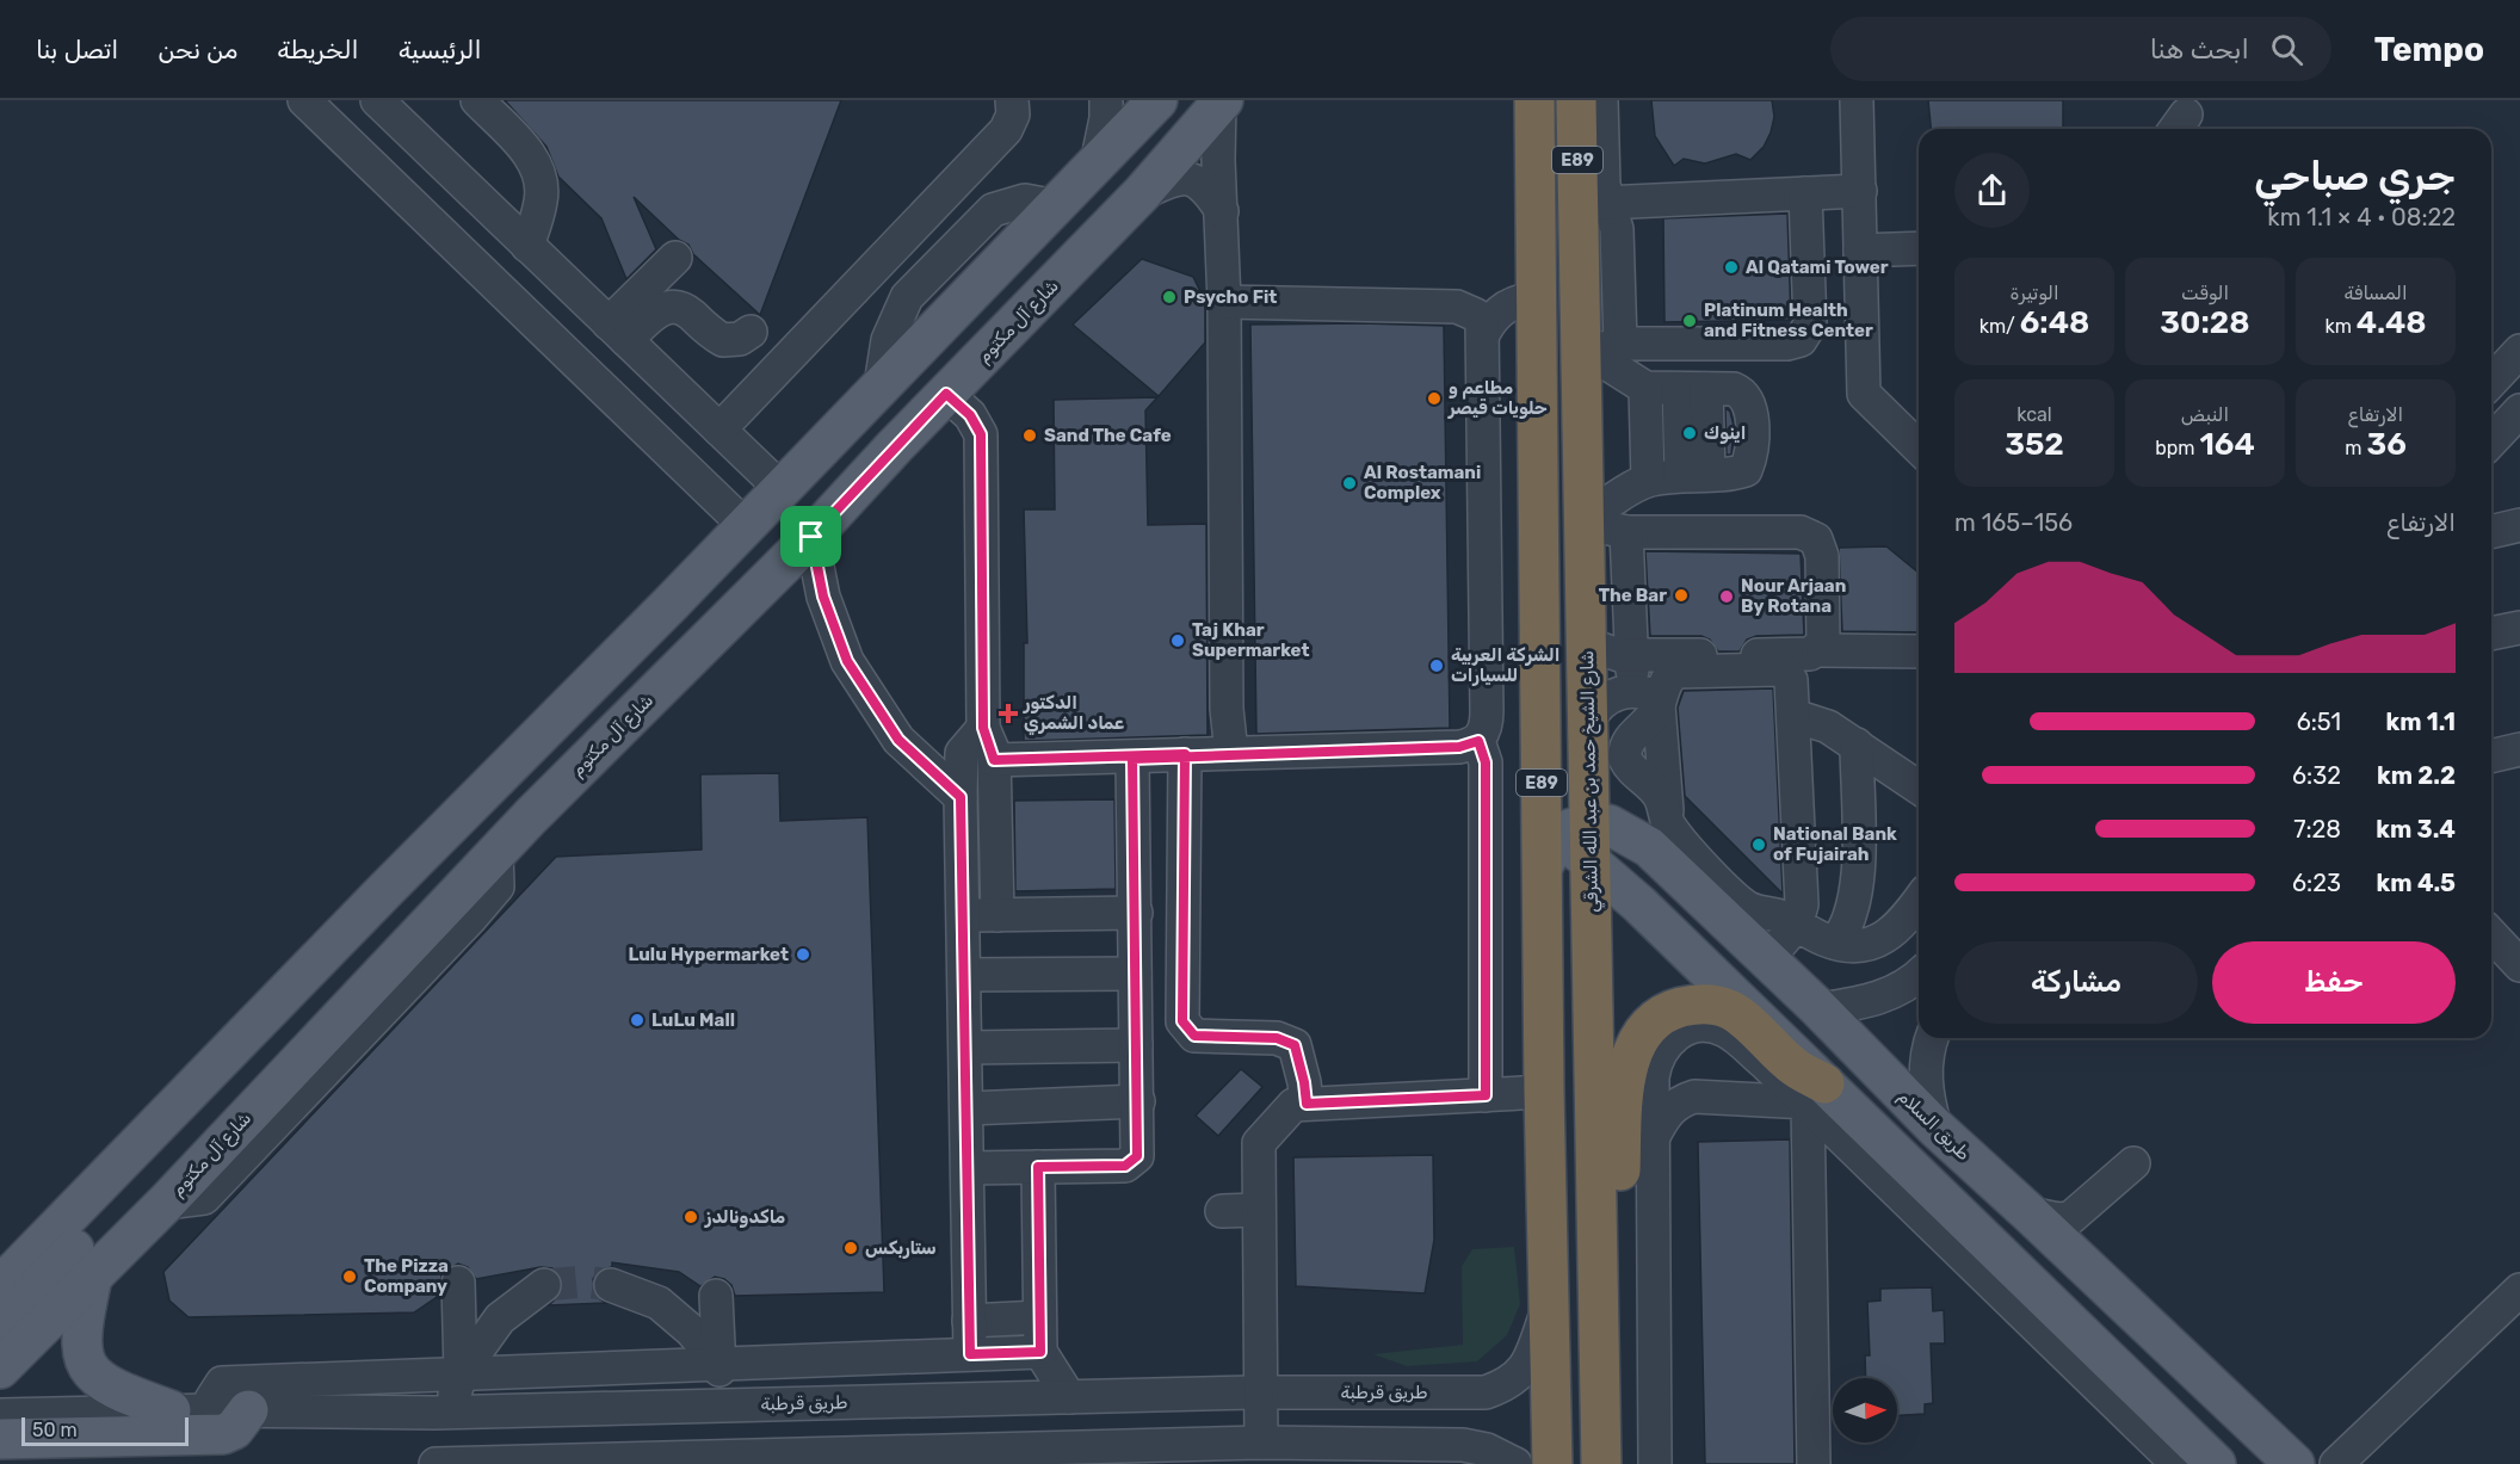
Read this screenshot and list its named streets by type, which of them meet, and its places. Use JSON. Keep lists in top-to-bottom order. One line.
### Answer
{"streets":{"highway":["E89","شارع الشيخ حمد بن عبد الله الشرقي"],"main road":["شارع آل مكتوم","طريق السلام"],"street":["طريق قرطبة"]},"crossings":[["شارع الشيخ حمد بن عبد الله الشرقي","طريق السلام"],["شارع الشيخ حمد بن عبد الله الشرقي","طريق قرطبة"]],"places":{"other":["Al Qatami Tower","Psycho Fit","Platinum Health and Fitness Center","مطاعم و حلويات قيصر","اينوك","Sand The Cafe","Al Rostamani Complex","The Bar","Nour Arjaan By Rotana","Taj Khar Supermarket","الشركة العربية للسيارات","National Bank of Fujairah","Lulu Hypermarket","LuLu Mall","ماكدونالدز","ستاربكس","The Pizza Company"],"health":["الدكتور عماد الشمري"]},"scale_bar":"50 m","north":"right","page":{"header":"Tempo","search":"ابحث هنا","nav":["الرئيسية","الخريطة","من نحن","اتصل بنا"],"heading":["جري صباحي","08:22 · 4 × 1.1 km"],"stats":[["المسافة","4.48 km"],["الوقت","30:28"],["الوتيرة","6:48 /km"],["الارتفاع","36 m"],["النبض","164 bpm"],["kcal","352"]],"chart":["الارتفاع","156–165 m"],"list":[{"name":"1.1 km","note":"6:51"},{"name":"2.2 km","note":"6:32"},{"name":"3.4 km","note":"7:28"},{"name":"4.5 km","note":"6:23"}],"buttons":["حفظ","مشاركة"],"scale":"50 m"}}
